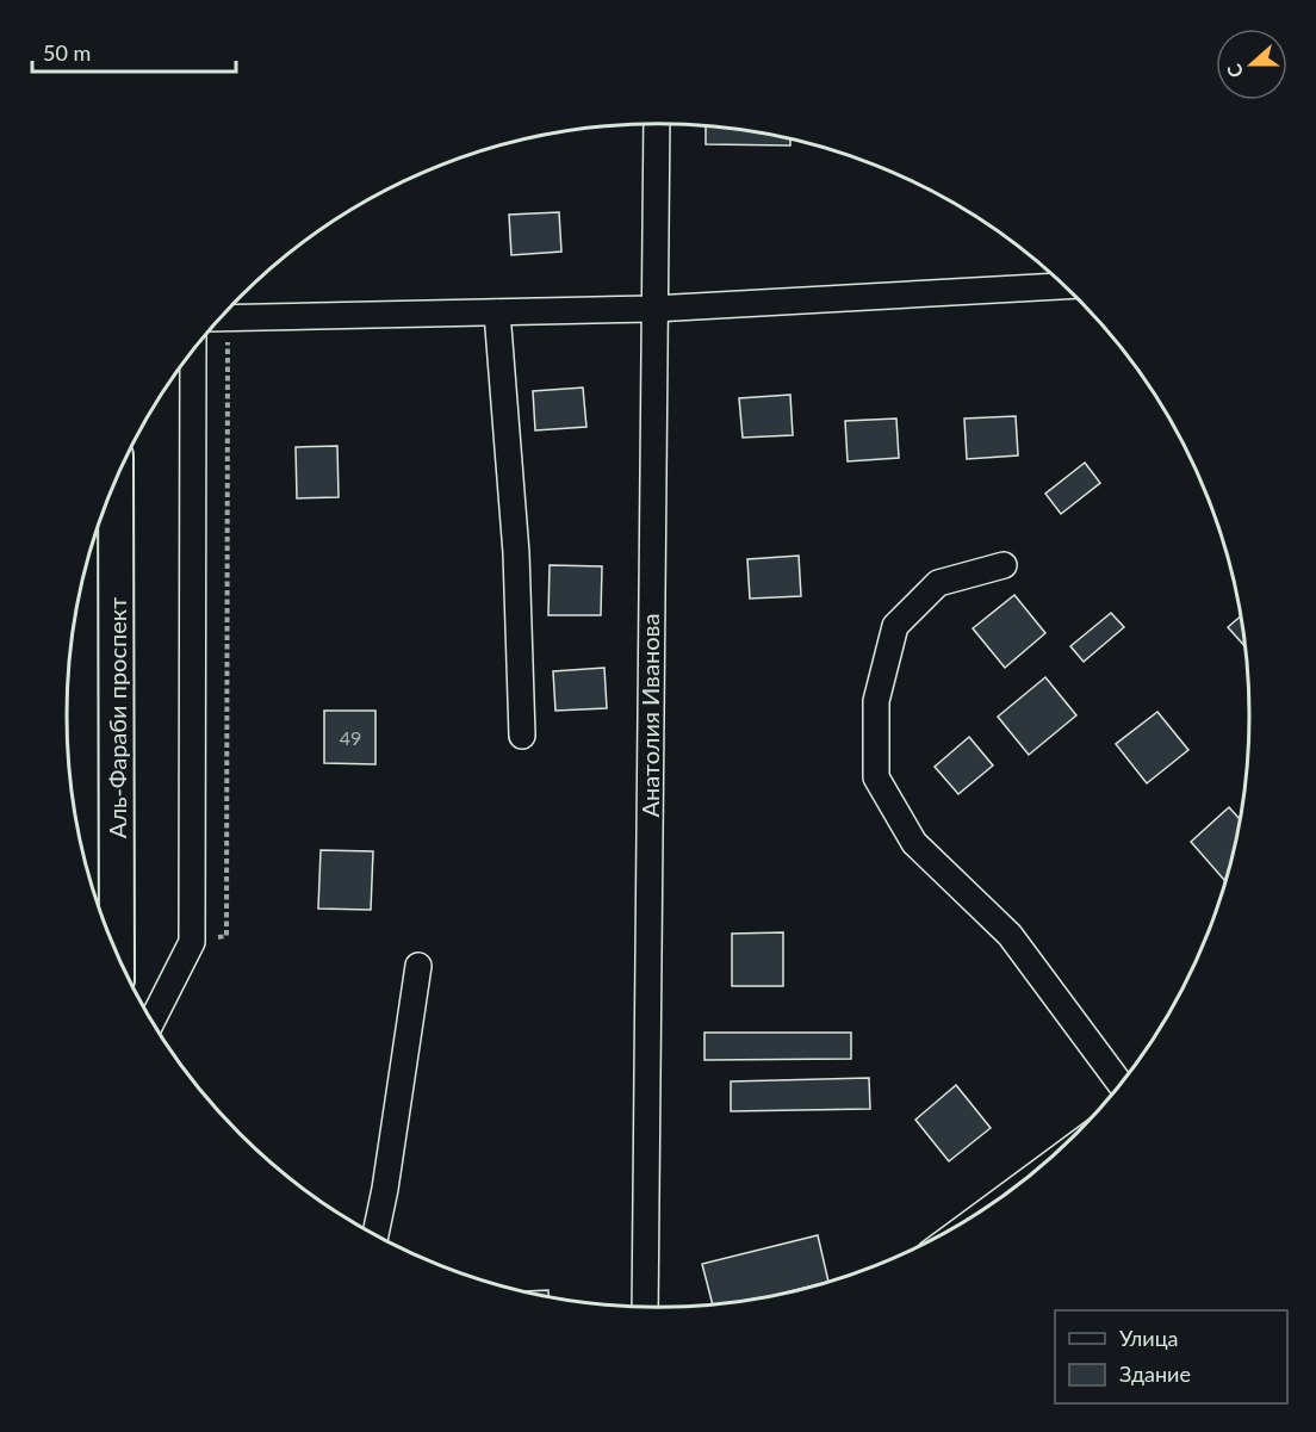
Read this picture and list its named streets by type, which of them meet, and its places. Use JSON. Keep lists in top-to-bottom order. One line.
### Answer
{"streets":{"street":["Анатолия Иванова","Аль-Фараби проспект"]},"house_numbers":["49"],"legend":["Улица","Здание"],"scale_bar":"50 m","north":"left"}
